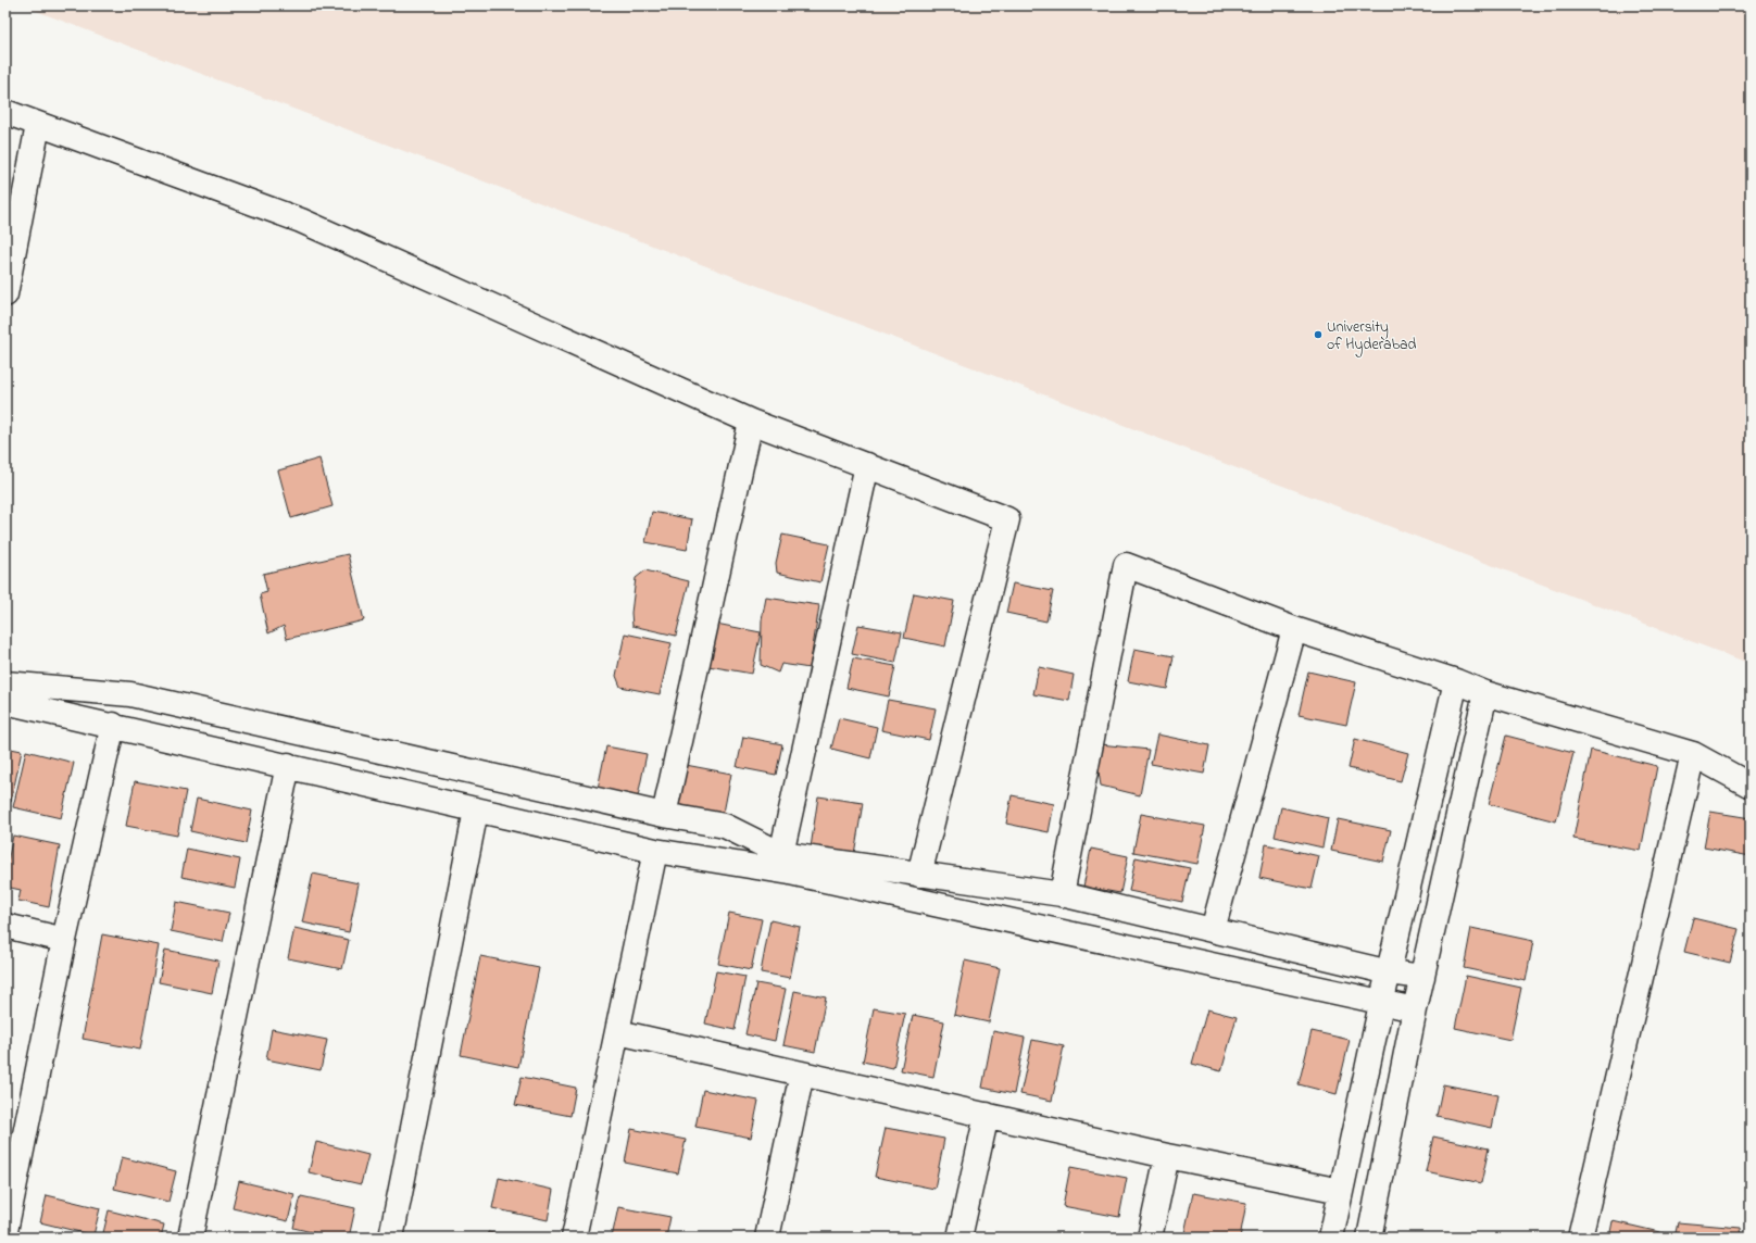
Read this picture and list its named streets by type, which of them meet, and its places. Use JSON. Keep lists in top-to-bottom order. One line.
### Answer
{"places":["University of Hyderabad"]}
